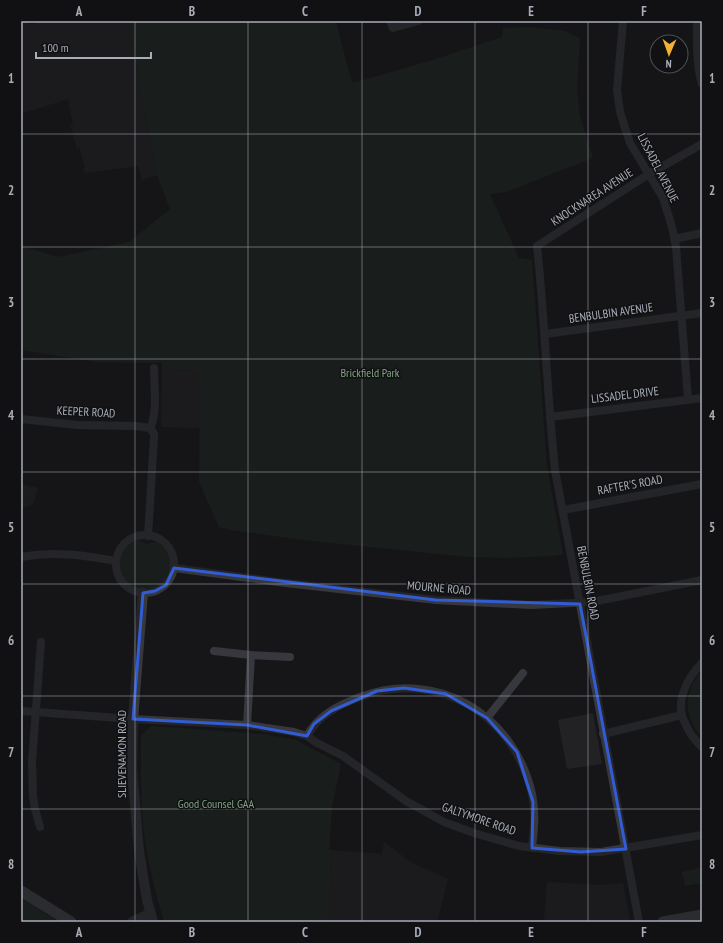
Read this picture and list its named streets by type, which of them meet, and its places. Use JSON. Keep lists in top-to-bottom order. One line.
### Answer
{"streets":{"street":["LISSADEL AVENUE","KNOCKNAREA AVENUE","BENBULBIN AVENUE","LISSADEL DRIVE","KEEPER ROAD","RAFTER'S ROAD","BENBULBIN ROAD","MOURNE ROAD","SLIEVENAMON ROAD","GALTYMORE ROAD"]},"crossings":[["LISSADEL AVENUE","KNOCKNAREA AVENUE"],["LISSADEL AVENUE","BENBULBIN AVENUE"],["LISSADEL AVENUE","LISSADEL DRIVE"],["KNOCKNAREA AVENUE","BENBULBIN ROAD"],["BENBULBIN AVENUE","BENBULBIN ROAD"],["LISSADEL DRIVE","BENBULBIN ROAD"],["RAFTER'S ROAD","BENBULBIN ROAD"],["BENBULBIN ROAD","MOURNE ROAD"],["BENBULBIN ROAD","GALTYMORE ROAD"],["MOURNE ROAD","SLIEVENAMON ROAD"],["SLIEVENAMON ROAD","GALTYMORE ROAD"]],"parks":["Brickfield Park","Good Counsel GAA"],"scale_bar":"100 m","north":"bottom","grid":{"columns":["A","B","C","D","E","F"],"rows":["1","2","3","4","5","6","7","8"]}}
